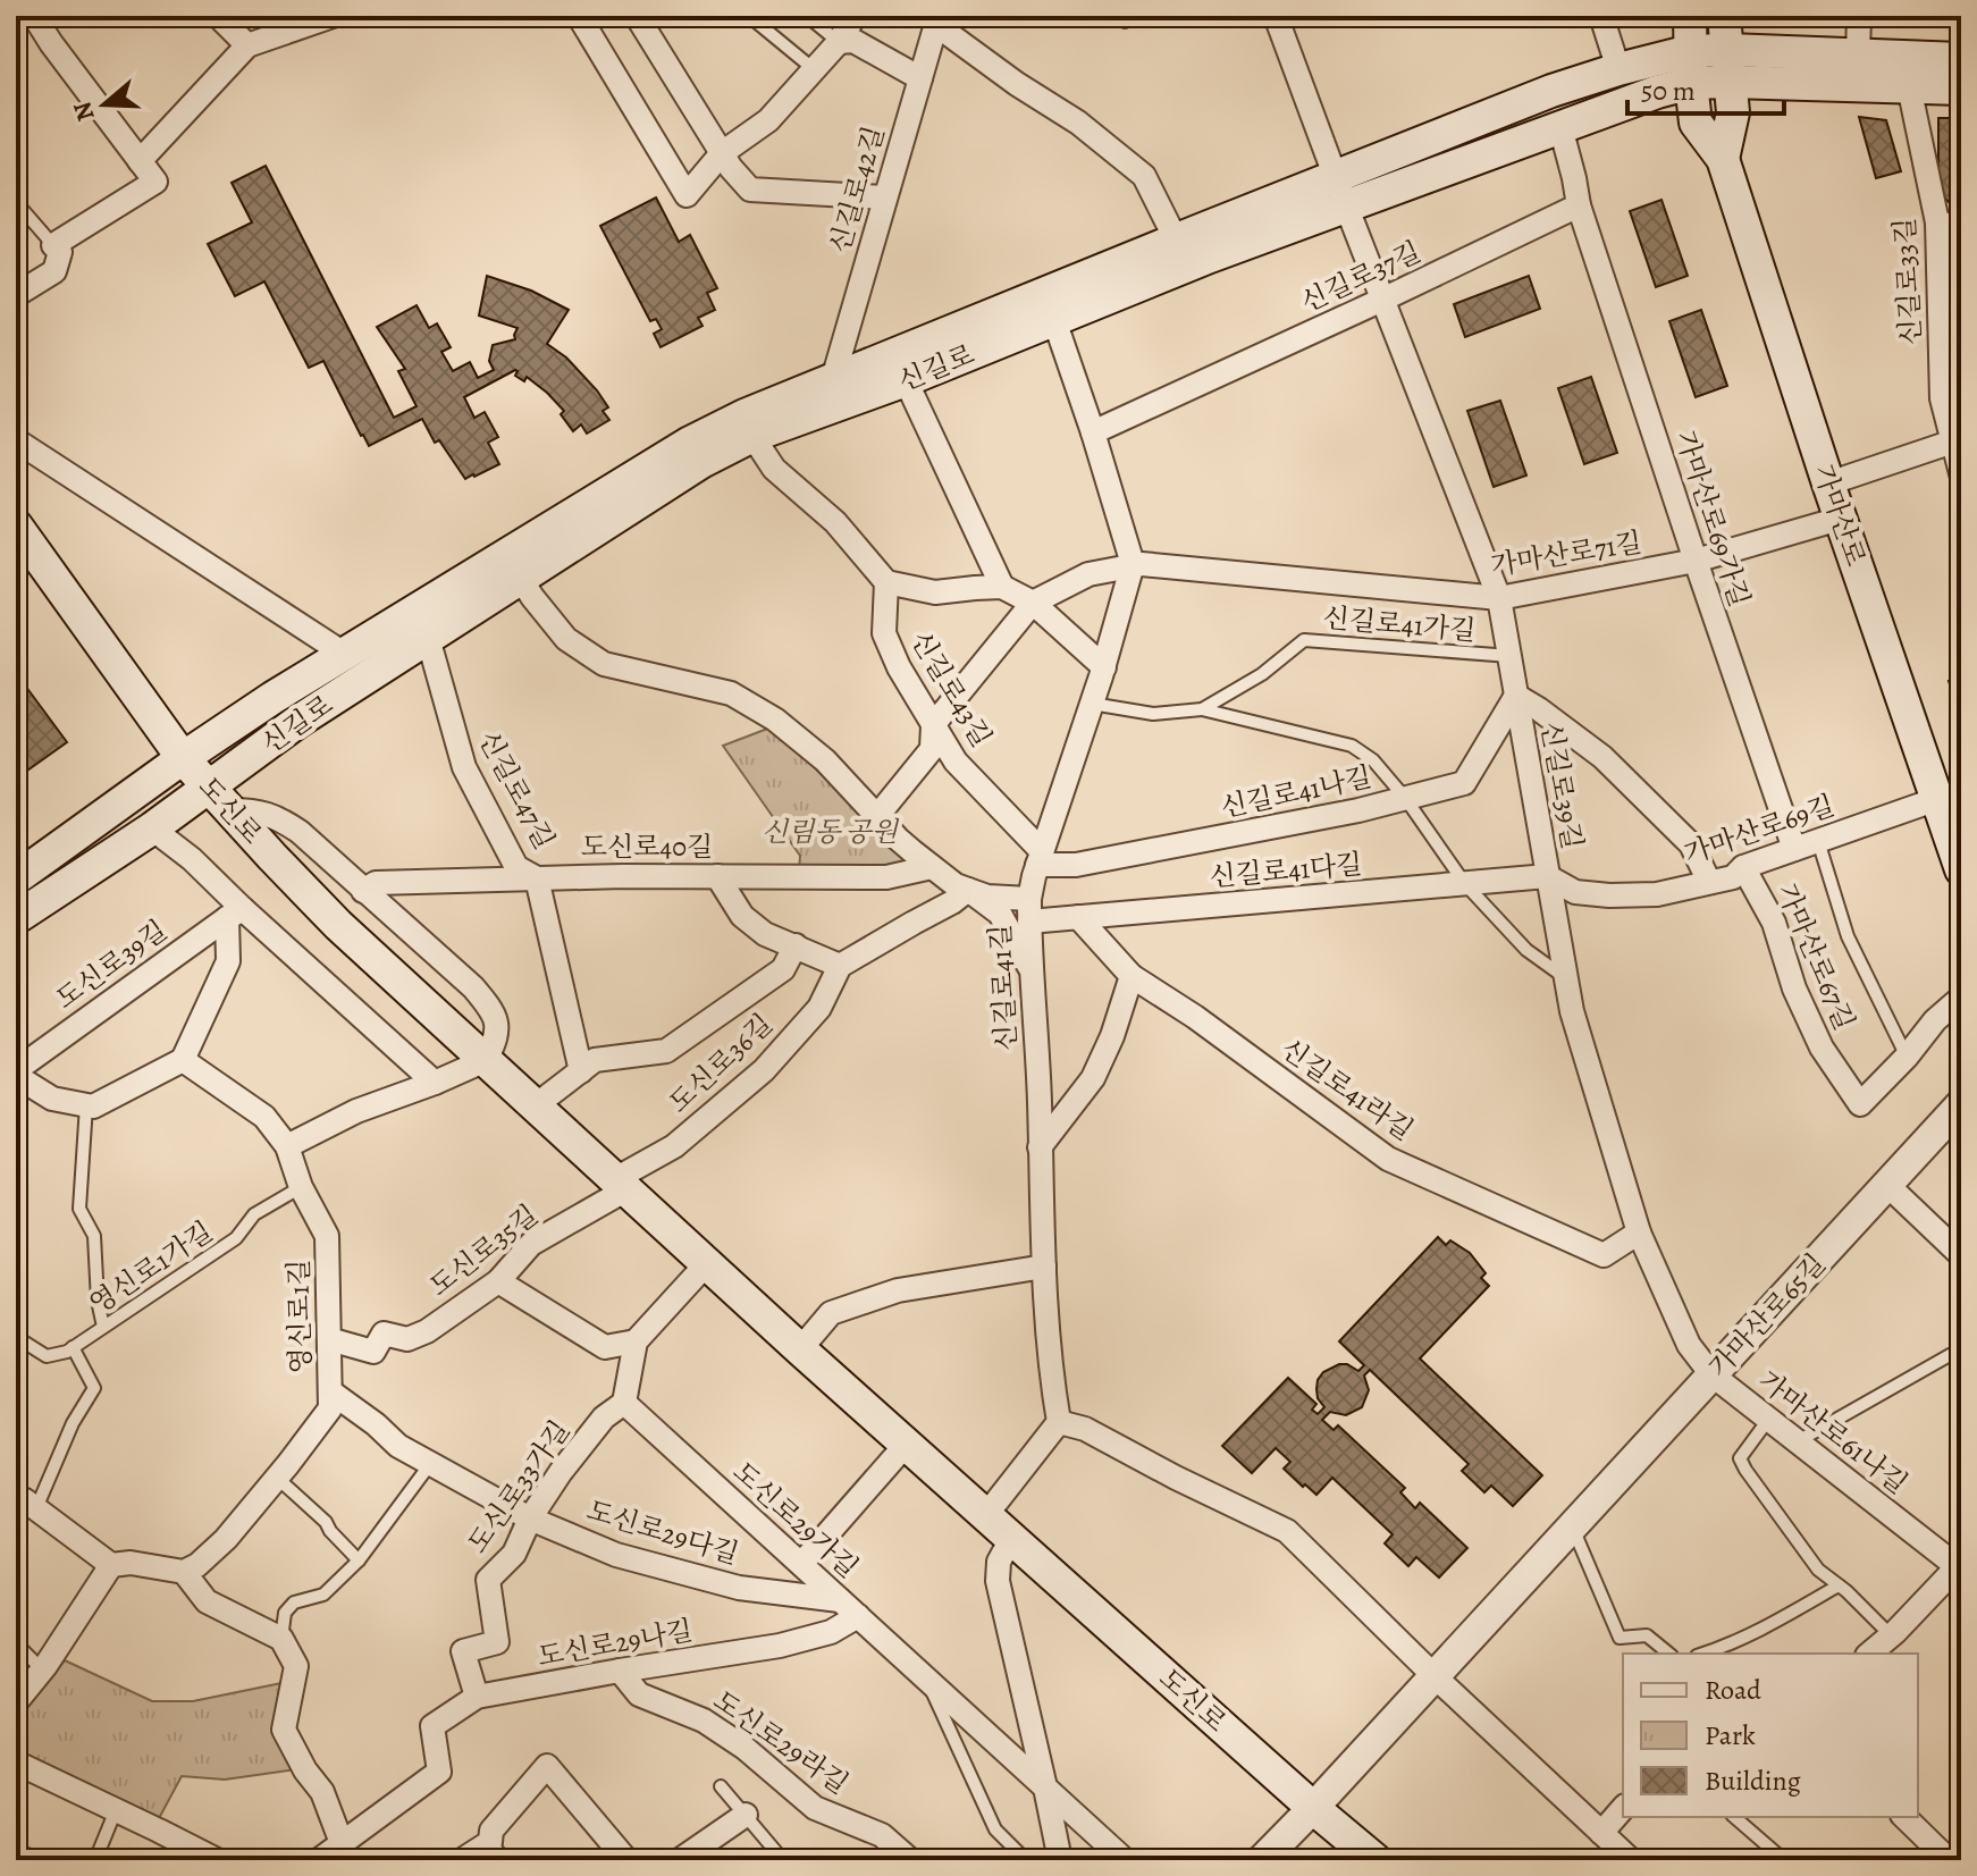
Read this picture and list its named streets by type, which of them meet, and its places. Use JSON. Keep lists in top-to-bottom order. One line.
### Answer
{"streets":{"main road":["신길로","가마산로","도신로"],"street":["신길로42길","신길로37길","신길로33길","가마산로69가길","가마산로71길","신길로43길","신길로39길","신길로47길","신길로41나길","가마산로69길","도신로40길","신길로41다길","가마산로67길","도신로39길","신길로41길","도신로36길","신길로41라길","도신로35길","가마산로65길","영신로1길","가마산로61나길","도신로33가길","도신로29가길","도신로29다길","도신로29나길","도신로29라길"],"lane":["신길로41가길","영신로1가길"]},"crossings":[["신길로42길","신길로"],["신길로37길","가마산로69가길"],["신길로37길","신길로39길"],["신길로33길","신길로"],["신길로","가마산로"],["신길로","신길로39길"],["신길로","신길로47길"],["신길로","도신로"],["가마산로","가마산로71길"],["가마산로","가마산로69길"],["가마산로69가길","가마산로71길"],["가마산로69가길","가마산로69길"],["가마산로71길","신길로39길"],["가마산로71길","신길로41길"],["신길로41가길","신길로39길"],["신길로41가길","신길로41길"],["신길로43길","신길로41나길"],["신길로43길","신길로41길"],["신길로39길","신길로41나길"],["신길로39길","가마산로69길"],["신길로39길","신길로41다길"],["신길로39길","신길로41라길"],["신길로39길","가마산로65길"],["신길로39길","가마산로61나길"],["신길로47길","도신로40길"],["신길로41나길","신길로41길"],["도신로","도신로36길"],["도신로","도신로35길"],["도신로","가마산로65길"],["가마산로69길","신길로41다길"],["가마산로69길","가마산로67길"],["신길로41다길","신길로41길"],["신길로41다길","신길로41라길"],["도신로36길","도신로35길"],["도신로35길","영신로1길"],["영신로1가길","영신로1길"],["가마산로65길","가마산로61나길"],["영신로1길","도신로29다길"],["도신로33가길","도신로29가길"],["도신로33가길","도신로29다길"],["도신로33가길","도신로29나길"],["도신로29가길","도신로29다길"],["도신로29가길","도신로29나길"],["도신로29나길","도신로29라길"]],"parks":["신림동 공원"],"legend":["Road","Park","Building"],"scale_bar":"50 m","north":"left"}
